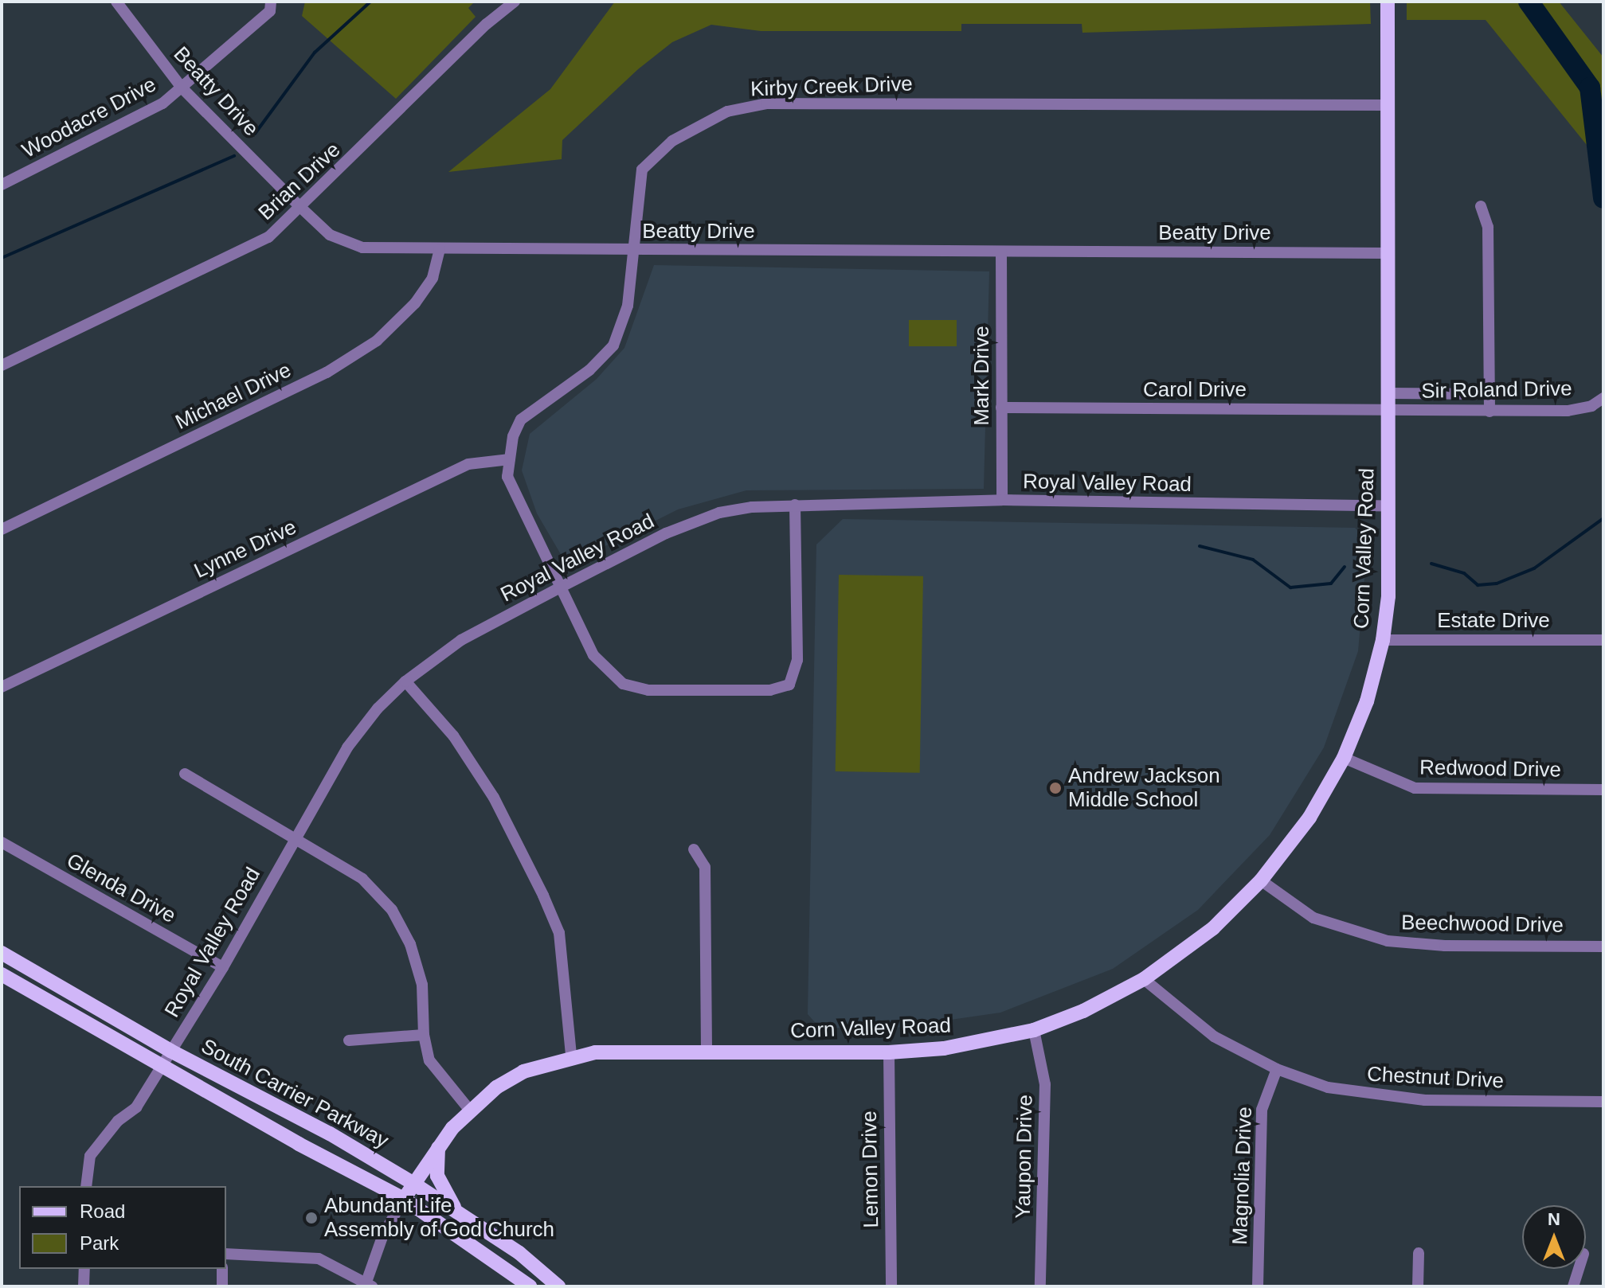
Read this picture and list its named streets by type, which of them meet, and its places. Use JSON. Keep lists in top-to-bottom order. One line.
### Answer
{"streets":{"main road":["Corn Valley Road","South Carrier Parkway"],"street":["Kirby Creek Drive","Beatty Drive","Woodacre Drive","Brian Drive","Mark Drive","Carol Drive","Sir Roland Drive","Michael Drive","Royal Valley Road","Lynne Drive","Estate Drive","Redwood Drive","Glenda Drive","Beechwood Drive","Chestnut Drive","Yaupon Drive","Lemon Drive","Magnolia Drive"]},"crossings":[["Kirby Creek Drive","Beatty Drive"],["Kirby Creek Drive","Royal Valley Road"],["Kirby Creek Drive","Corn Valley Road"],["Kirby Creek Drive","Lynne Drive"],["Beatty Drive","Woodacre Drive"],["Beatty Drive","Brian Drive"],["Beatty Drive","Mark Drive"],["Beatty Drive","Michael Drive"],["Beatty Drive","Corn Valley Road"],["Mark Drive","Carol Drive"],["Mark Drive","Royal Valley Road"],["Carol Drive","Sir Roland Drive"],["Carol Drive","Corn Valley Road"],["Sir Roland Drive","Corn Valley Road"],["Royal Valley Road","Corn Valley Road"],["Royal Valley Road","Glenda Drive"],["Royal Valley Road","South Carrier Parkway"],["Corn Valley Road","Estate Drive"],["Corn Valley Road","Redwood Drive"],["Corn Valley Road","Beechwood Drive"],["Corn Valley Road","Chestnut Drive"],["Corn Valley Road","South Carrier Parkway"],["Corn Valley Road","Yaupon Drive"],["Corn Valley Road","Lemon Drive"],["Chestnut Drive","Magnolia Drive"]],"places":["Andrew Jackson Middle School","Abundant Life Assembly of God Church"],"legend":["Road","Park"],"north":"top"}
